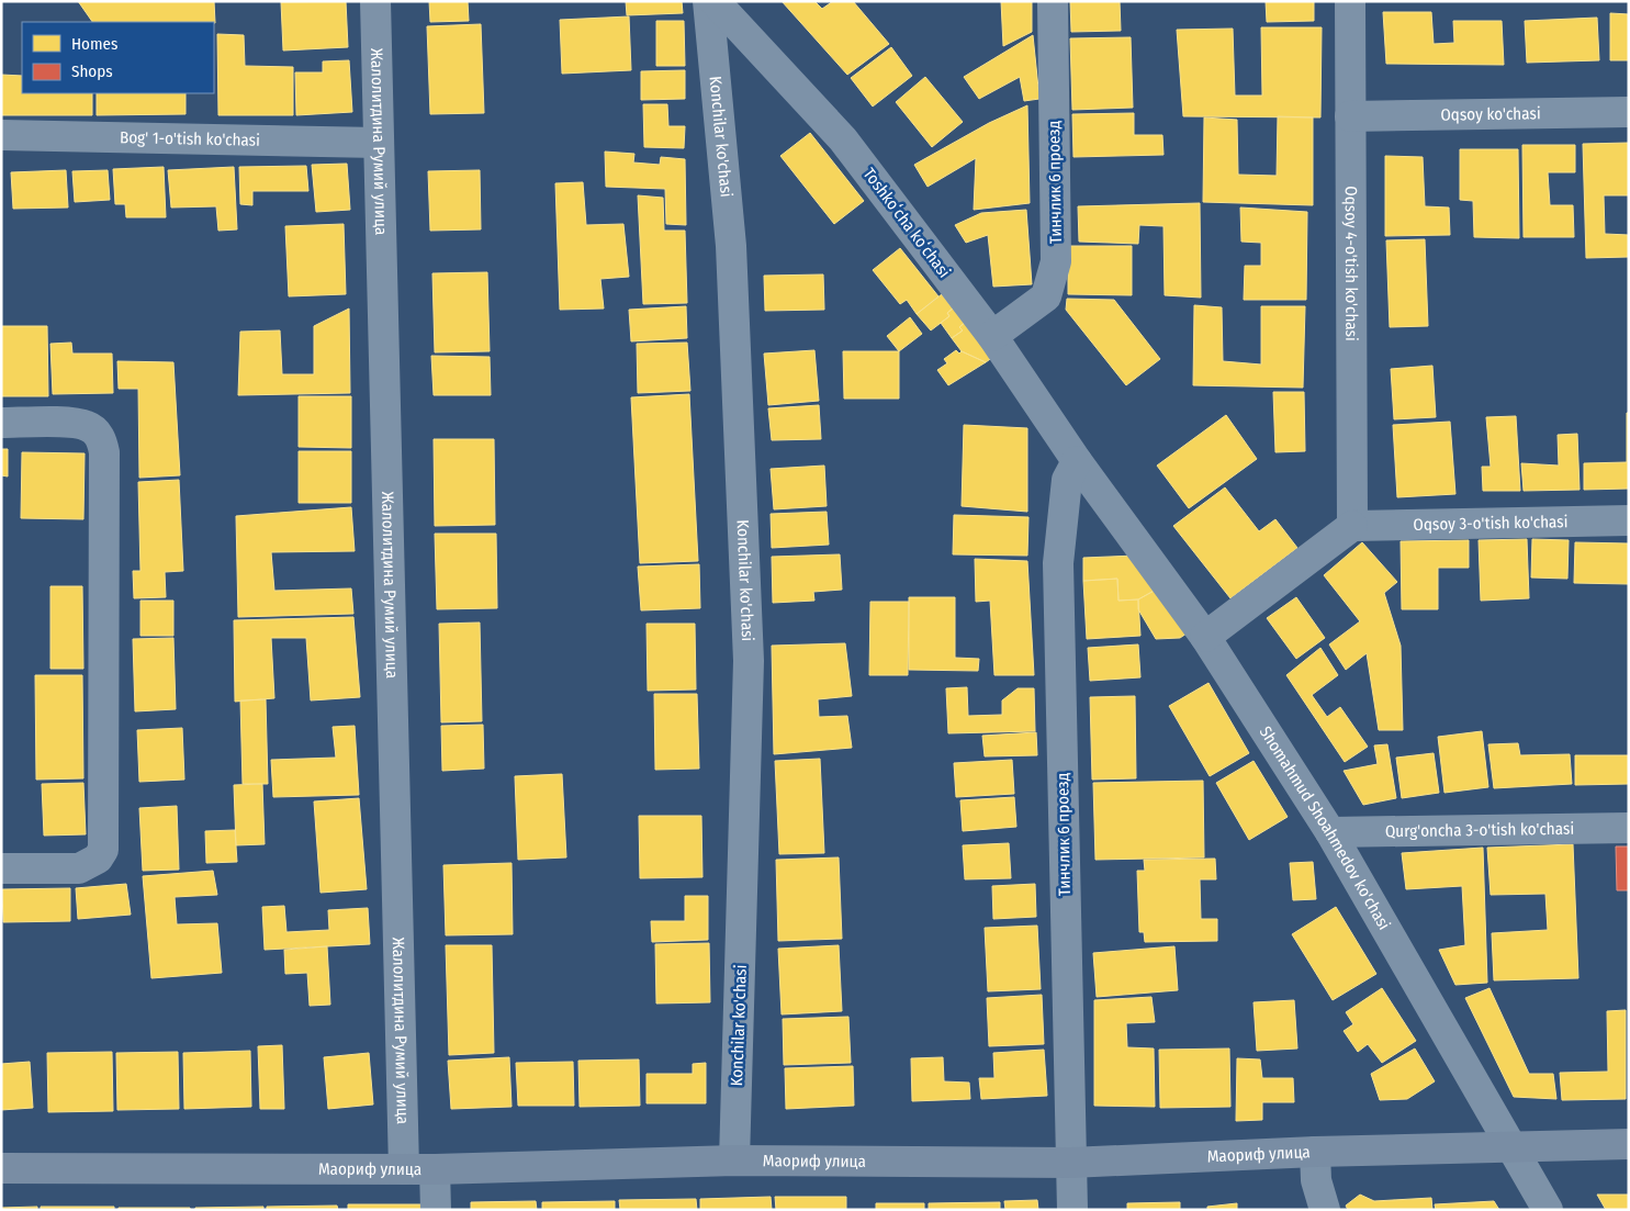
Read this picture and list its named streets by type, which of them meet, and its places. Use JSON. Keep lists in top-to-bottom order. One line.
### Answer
{"streets":{"street":["Oqsoy ko'chasi","Konchilar ko'chasi","Bog' 1-o'tish ko'chasi","Жалолитдина Румий улица","Тинчлик 6 проезд","Toshkoʻcha koʻchasi","Oqsoy 4-o'tish ko'chasi","Oqsoy 3-o'tish ko'chasi","Shomahmud Shoahmedov ko'chasi","Qurg'oncha 3-o'tish ko'chasi","Маориф улица"]},"crossings":[["Oqsoy ko'chasi","Oqsoy 4-o'tish ko'chasi"],["Konchilar ko'chasi","Маориф улица"],["Bog' 1-o'tish ko'chasi","Жалолитдина Румий улица"],["Жалолитдина Румий улица","Маориф улица"],["Тинчлик 6 проезд","Toshkoʻcha koʻchasi"],["Тинчлик 6 проезд","Shomahmud Shoahmedov ko'chasi"],["Тинчлик 6 проезд","Маориф улица"],["Toshkoʻcha koʻchasi","Shomahmud Shoahmedov ko'chasi"],["Oqsoy 4-o'tish ko'chasi","Oqsoy 3-o'tish ko'chasi"],["Shomahmud Shoahmedov ko'chasi","Qurg'oncha 3-o'tish ko'chasi"],["Shomahmud Shoahmedov ko'chasi","Маориф улица"]],"legend":["Homes","Shops"]}
